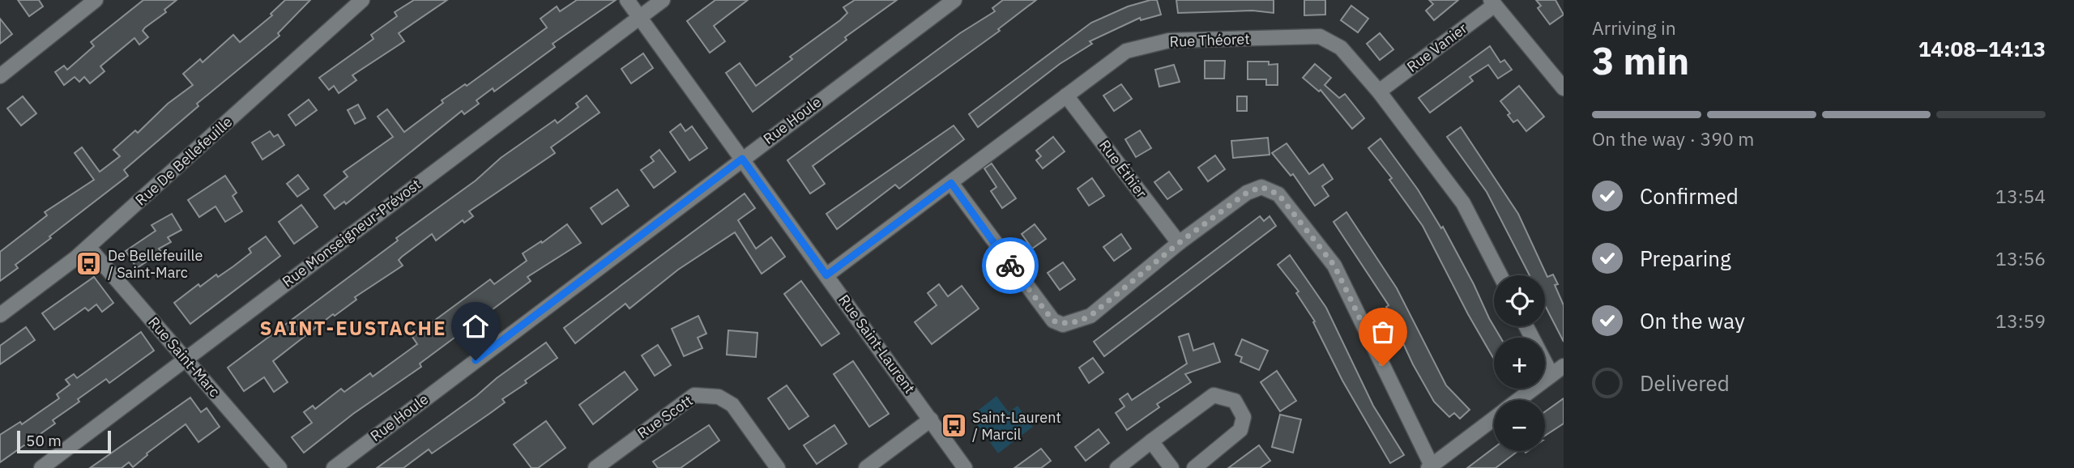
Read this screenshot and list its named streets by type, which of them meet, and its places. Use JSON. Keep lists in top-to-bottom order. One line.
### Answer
{"streets":{"street":["Rue Théoret","Rue Vanier","Rue Houle","Rue De Bellefeuille","Rue Éthier","Rue Monseigneur-Prévost","Rue Saint-Laurent","Rue Saint-Marc","Rue Scott"]},"crossings":[["Rue Théoret","Rue Vanier"],["Rue Théoret","Rue Éthier"],["Rue Théoret","Rue Saint-Laurent"],["Rue Houle","Rue Saint-Laurent"],["Rue De Bellefeuille","Rue Saint-Marc"],["Rue Monseigneur-Prévost","Rue Saint-Laurent"],["Rue Monseigneur-Prévost","Rue Saint-Marc"]],"districts":["SAINT-EUSTACHE"],"places":{"bus stop":["De Bellefeuille / Saint-Marc","Saint-Laurent / Marcil"]},"scale_bar":"50 m","page":{"heading":["3 min","Arriving in","14:08–14:13"],"bar":"On the way · 390 m","list":[["Confirmed","13:54"],["Preparing","13:56"],["On the way","13:59"],"Delivered"],"map_buttons":["+","−"],"scale":"50 m"}}
